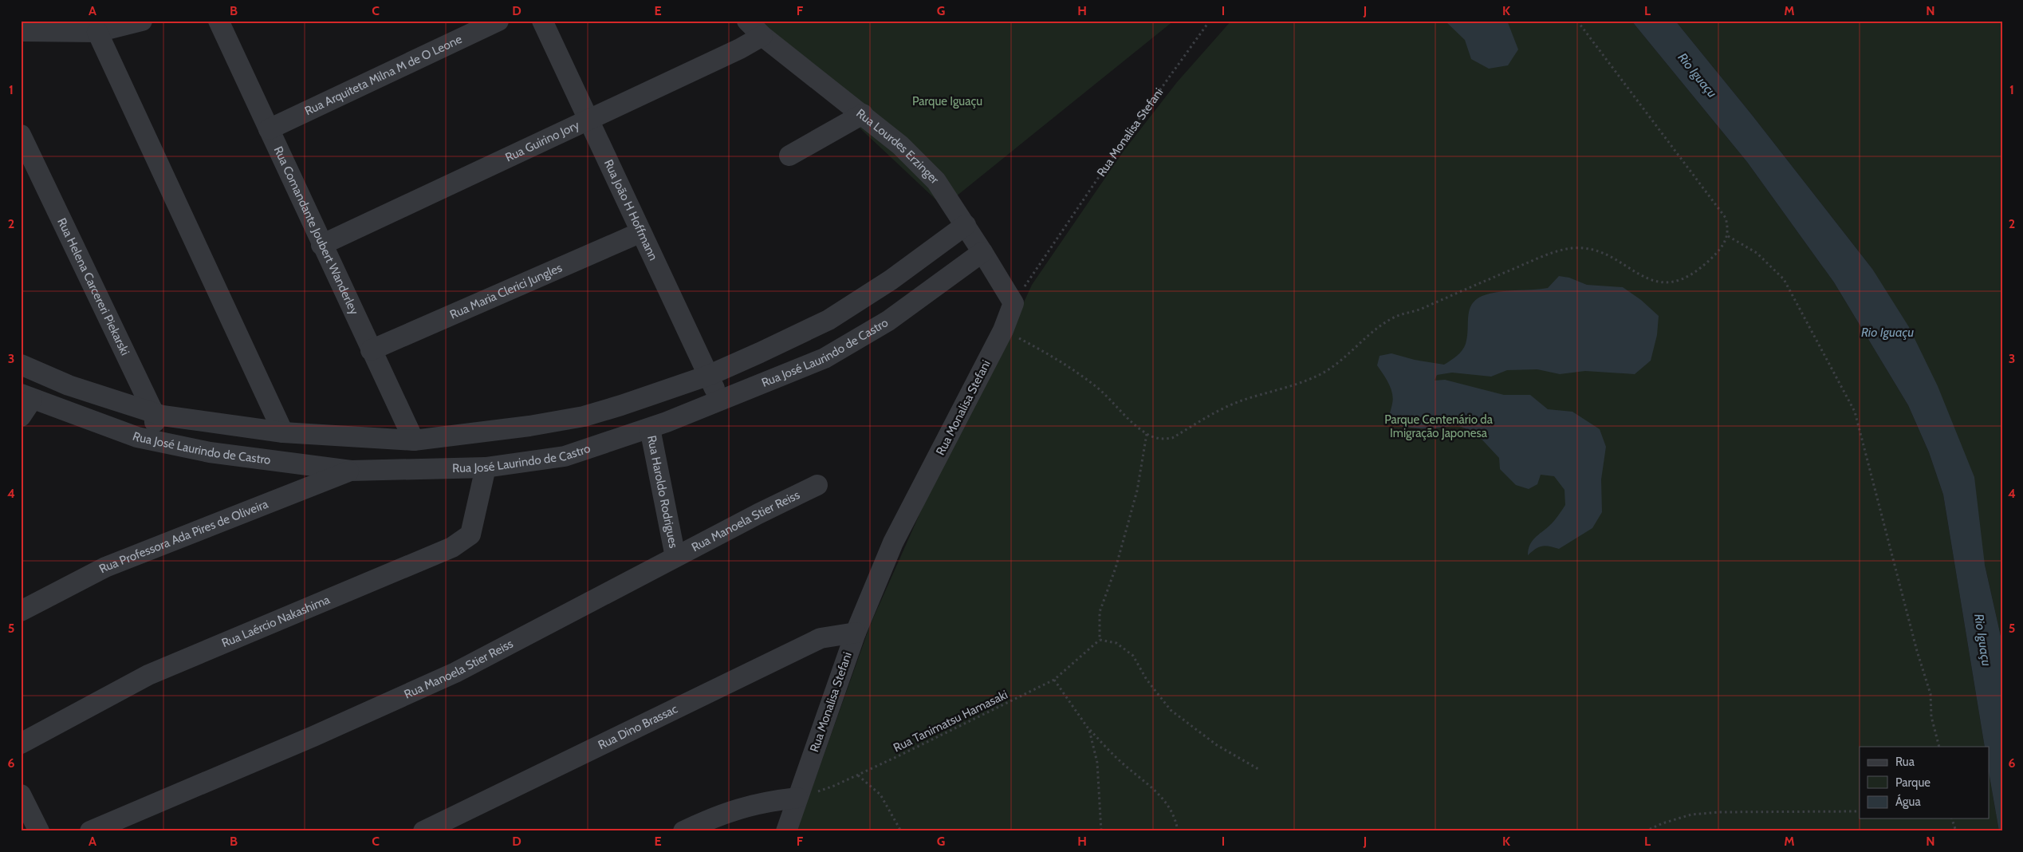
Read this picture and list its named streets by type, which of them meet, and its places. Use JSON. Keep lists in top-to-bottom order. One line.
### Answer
{"streets":{"street":["Rua Arquiteta Milna M de O Leone","Rua Monalisa Stefani","Rua Guirino Jory","Rua Lourdes Erzinger","Rua João H Hoffmann","Rua Comandante Joubert Wanderley","Rua Helena Carcereri Piekarski","Rua Maria Clerici Jungles","Rua José Laurindo de Castro","Rua Haroldo Rodrigues","Rua Manoela Stier Reiss","Rua Professora Ada Pires de Oliveira","Rua Laércio Nakashima","Rua Dino Brassac"],"path":["Rua Tanimatsu Hamasaki"]},"crossings":[["Rua Arquiteta Milna M de O Leone","Rua Comandante Joubert Wanderley"],["Rua Monalisa Stefani","Rua Lourdes Erzinger"],["Rua Monalisa Stefani","Rua Tanimatsu Hamasaki"],["Rua Monalisa Stefani","Rua Dino Brassac"],["Rua Guirino Jory","Rua Lourdes Erzinger"],["Rua Guirino Jory","Rua João H Hoffmann"],["Rua Guirino Jory","Rua Comandante Joubert Wanderley"],["Rua Lourdes Erzinger","Rua José Laurindo de Castro"],["Rua João H Hoffmann","Rua Maria Clerici Jungles"],["Rua João H Hoffmann","Rua José Laurindo de Castro"],["Rua Comandante Joubert Wanderley","Rua Maria Clerici Jungles"],["Rua Comandante Joubert Wanderley","Rua José Laurindo de Castro"],["Rua Helena Carcereri Piekarski","Rua José Laurindo de Castro"],["Rua José Laurindo de Castro","Rua Haroldo Rodrigues"],["Rua José Laurindo de Castro","Rua Professora Ada Pires de Oliveira"],["Rua José Laurindo de Castro","Rua Laércio Nakashima"],["Rua Haroldo Rodrigues","Rua Manoela Stier Reiss"]],"water":["Rio Iguaçu"],"parks":["Parque Iguaçu","Parque Centenário da Imigração Japonesa"],"legend":["Rua","Parque","Água"],"grid":{"columns":["A","B","C","D","E","F","G","H","I","J","K","L","M","N"],"rows":["1","2","3","4","5","6"]}}
